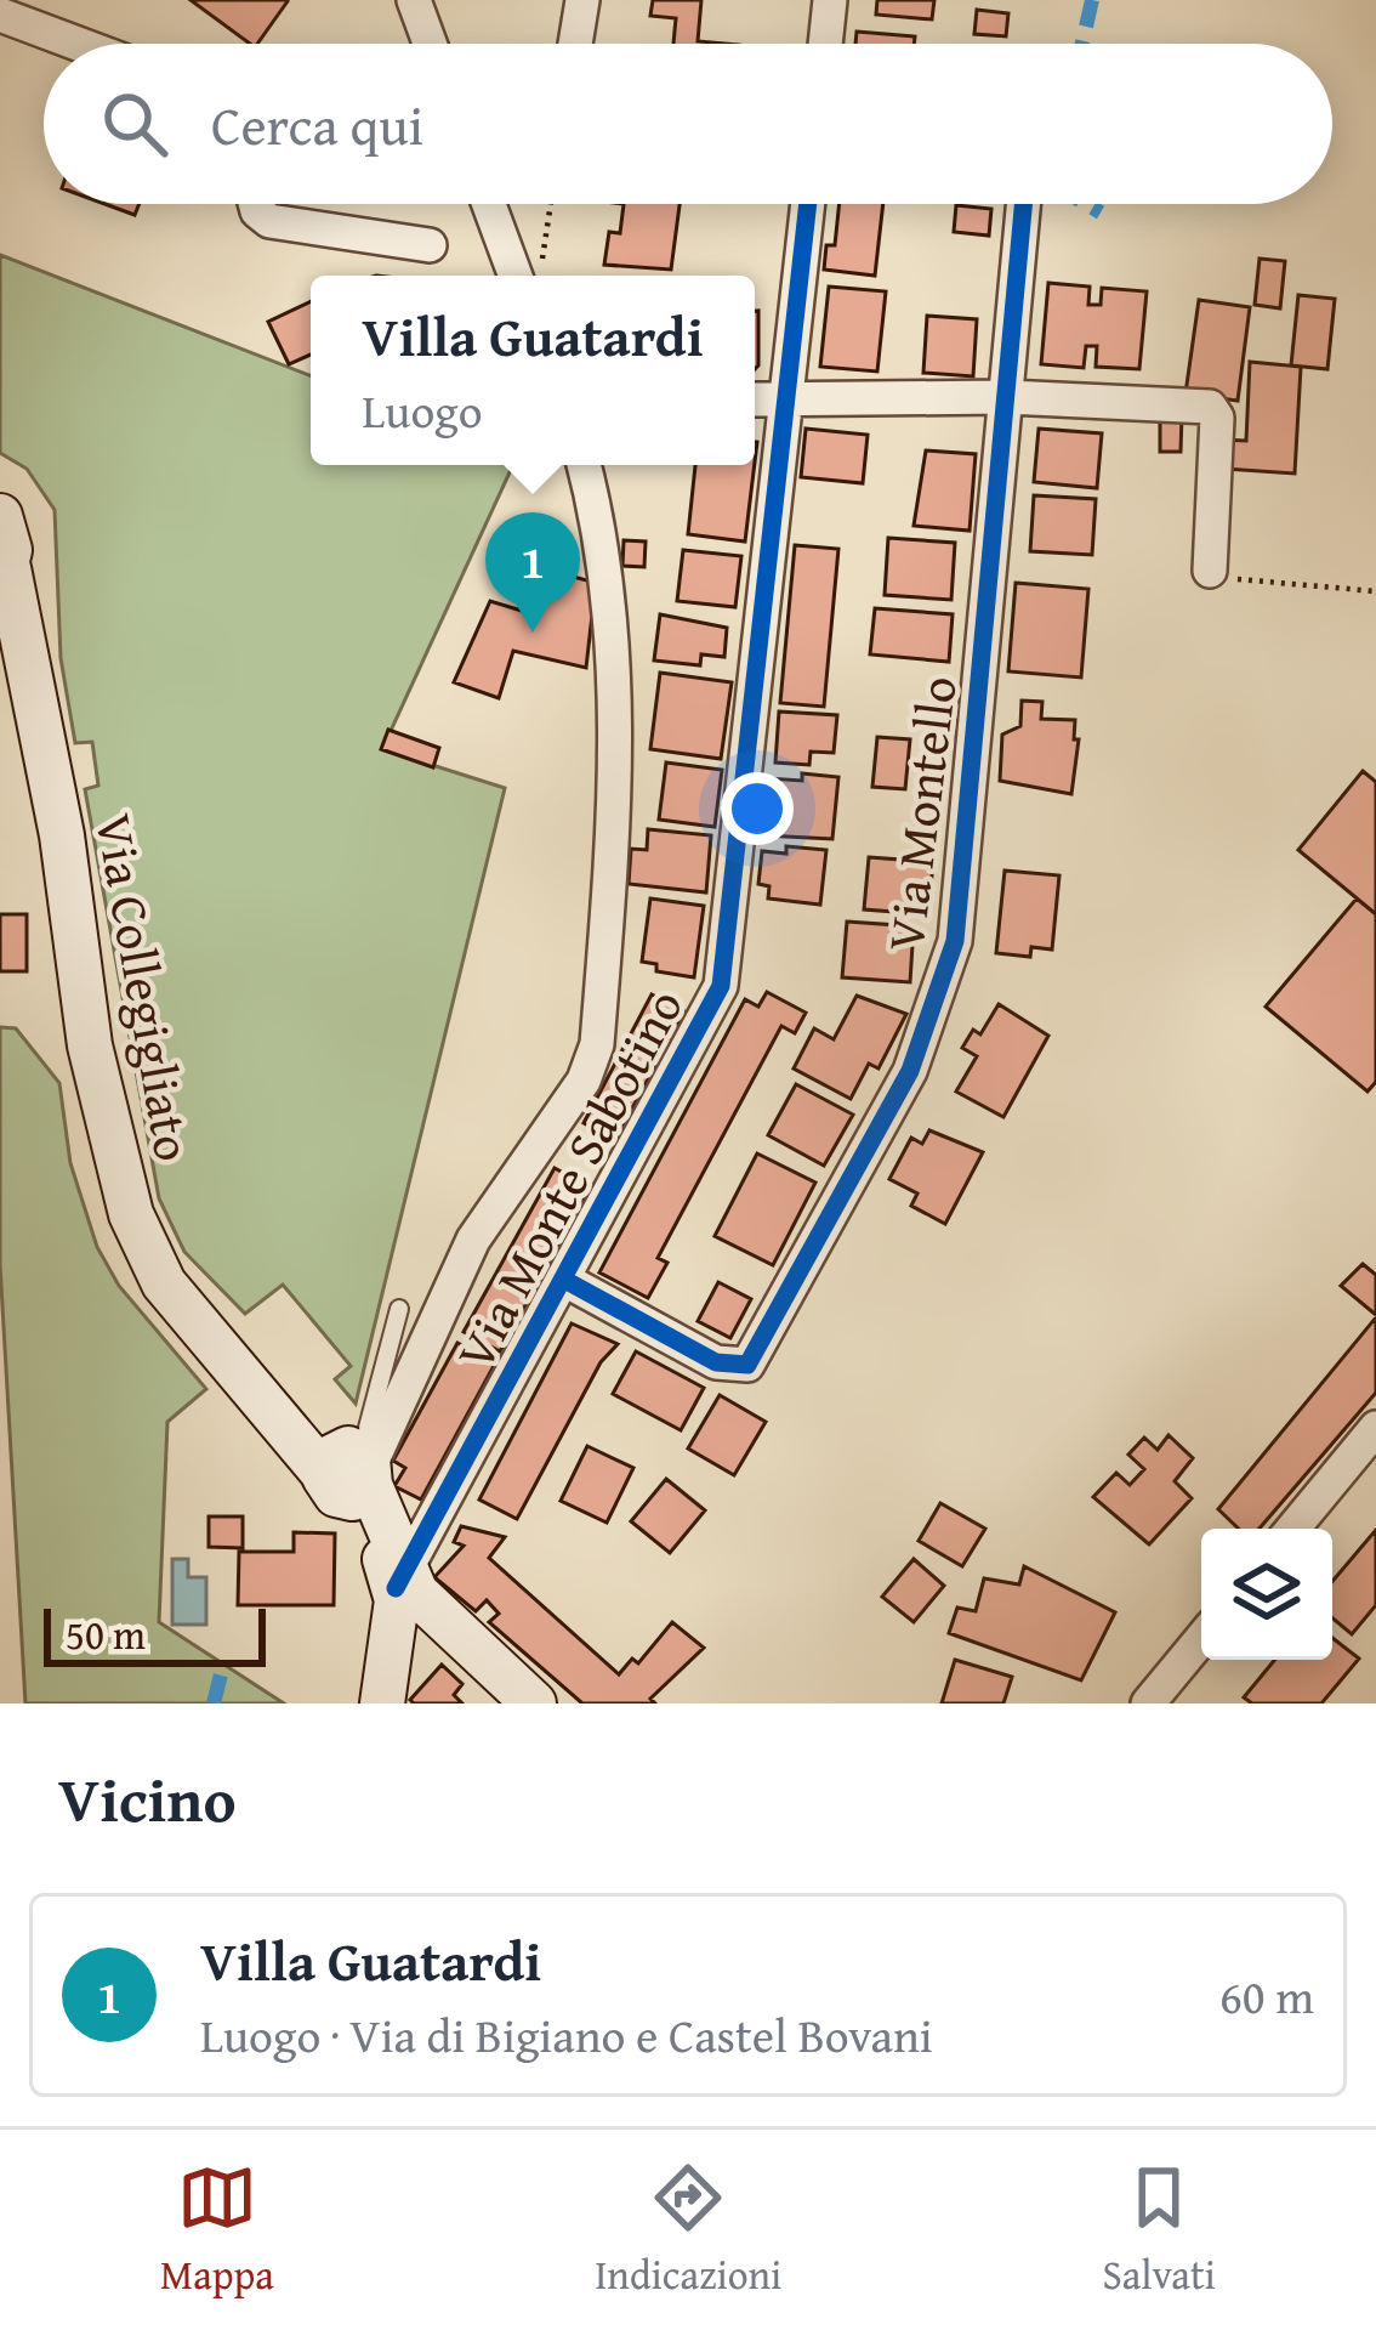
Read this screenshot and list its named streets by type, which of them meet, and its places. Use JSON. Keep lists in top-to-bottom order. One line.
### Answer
{"streets":{"main road":["Via Collegigliato"],"street":["Via Montello","Via Monte Sabotino"]},"crossings":[["Via Montello","Via Monte Sabotino"],["Via Collegigliato","Via Monte Sabotino"]],"scale_bar":"50 m","page":{"search":"Cerca qui","popup":["Villa Guatardi","Luogo"],"pins":"1","scale":"50 m","heading":"Vicino","list":[{"mark":"1","name":"Villa Guatardi","note":"Luogo · Via di Bigiano e Castel Bovani","value":"60 m"}],"nav":["Mappa","Indicazioni","Salvati"]}}
